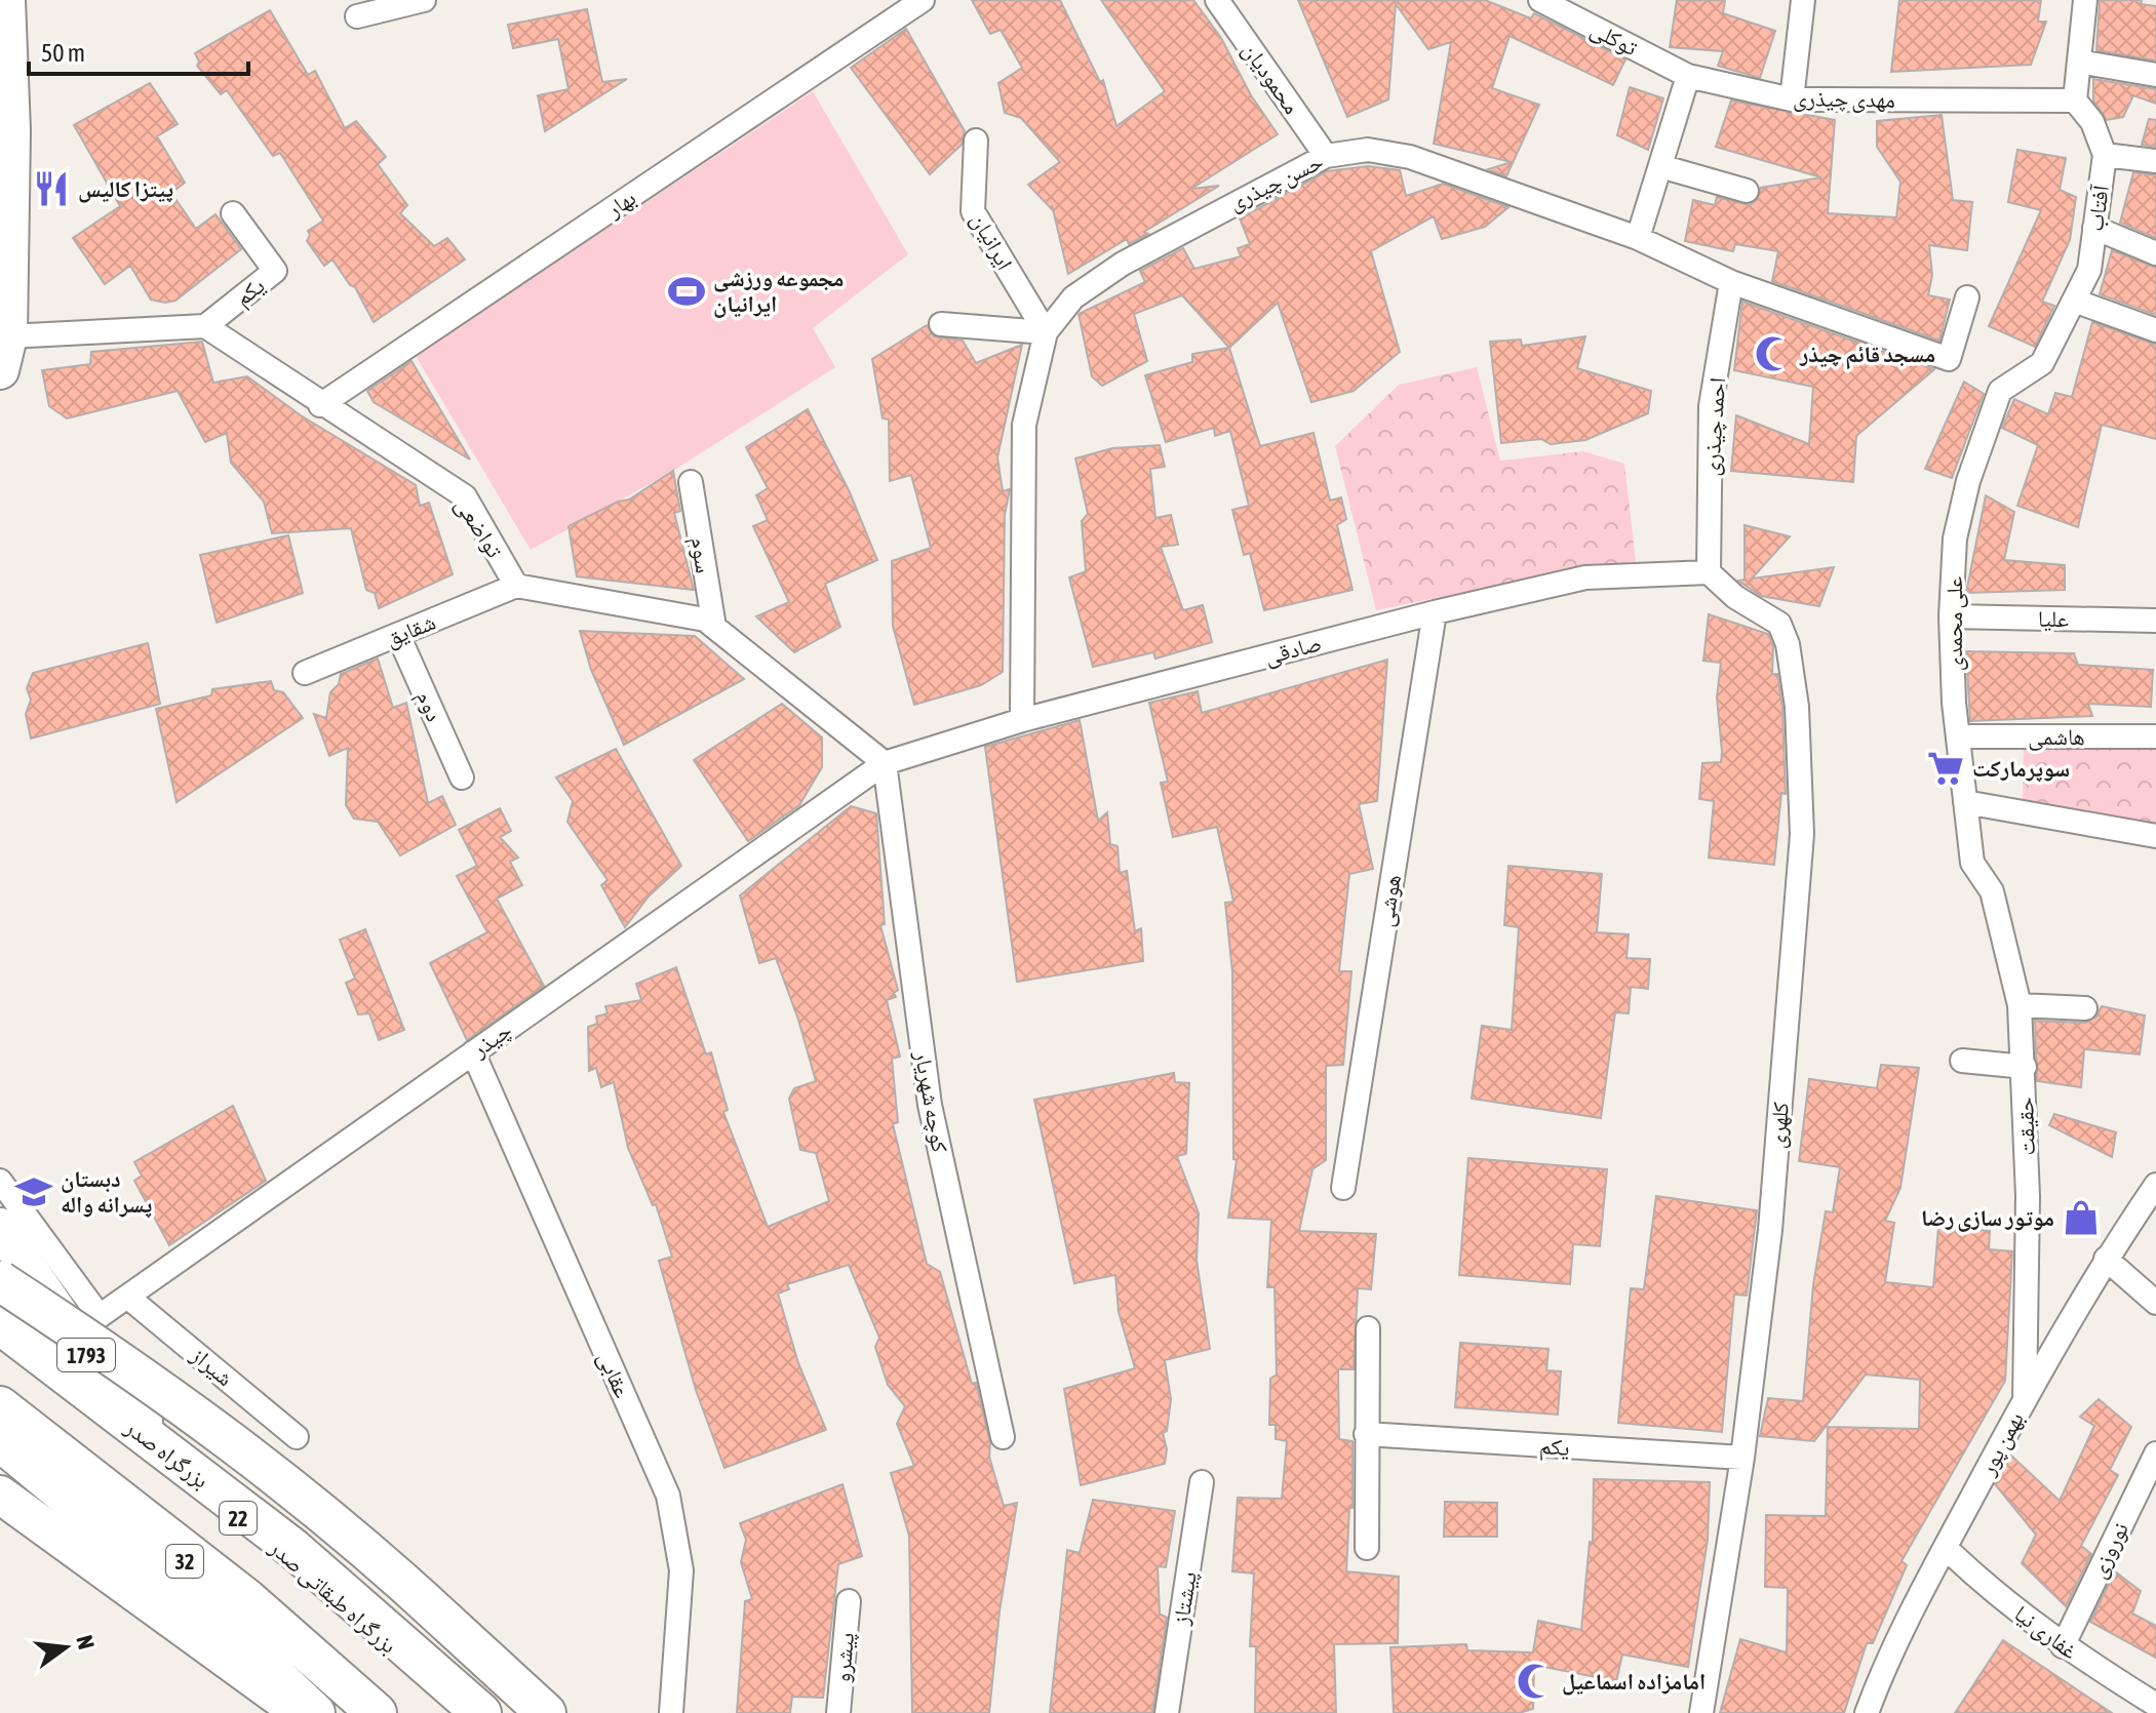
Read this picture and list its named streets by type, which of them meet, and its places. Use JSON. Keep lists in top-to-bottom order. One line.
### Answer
{"streets":{"highway":["بزرگراه صدر","22","32","بزرگراه طبقاتی صدر"],"main road":["1793"],"street":["توکلی","محمودیان","مهدی چیذری","حسن چیذری","بهار","آفتاب","ایرانیان","یکم","احمد چیذری","تواضعی","سوم","علیا","علی محمدی","شقایق","صادقی","دوم","هاشمی","هوشی","چیذر","کوچه شهریار","کلهری","حقیقت","شیراز","عقابی","بهمن پور","نوروزی","پیشتاز","غفاری نیا","پیشرو"]},"crossings":[["توکلی","مهدی چیذری"],["محمودیان","حسن چیذری"],["مهدی چیذری","آفتاب"],["حسن چیذری","ایرانیان"],["حسن چیذری","احمد چیذری"],["حسن چیذری","صادقی"],["بهار","تواضعی"],["آفتاب","علی محمدی"],["یکم","تواضعی"],["یکم","کلهری"],["احمد چیذری","صادقی"],["احمد چیذری","کلهری"],["تواضعی","شقایق"],["علیا","علی محمدی"],["علی محمدی","هاشمی"],["علی محمدی","حقیقت"],["شقایق","دوم"],["صادقی","هوشی"],["صادقی","چیذر"],["صادقی","کوچه شهریار"],["صادقی","کلهری"],["چیذر","کوچه شهریار"],["چیذر","شیراز"],["چیذر","عقابی"],["حقیقت","بهمن پور"],["1793","بزرگراه صدر"],["بهمن پور","غفاری نیا"],["نوروزی","غفاری نیا"]],"places":{"restaurant":["پیتزا کالیس"],"sports":["مجموعه ورزشی ایرانیان"],"mosque":["مسجد قائم چیذر","امامزاده اسماعیل"],"supermarket":["سوپرمارکت"],"school or university":["دبستان پسرانه واله"],"shop":["موتور سازی رضا"]},"scale_bar":"50 m","north":"right"}
